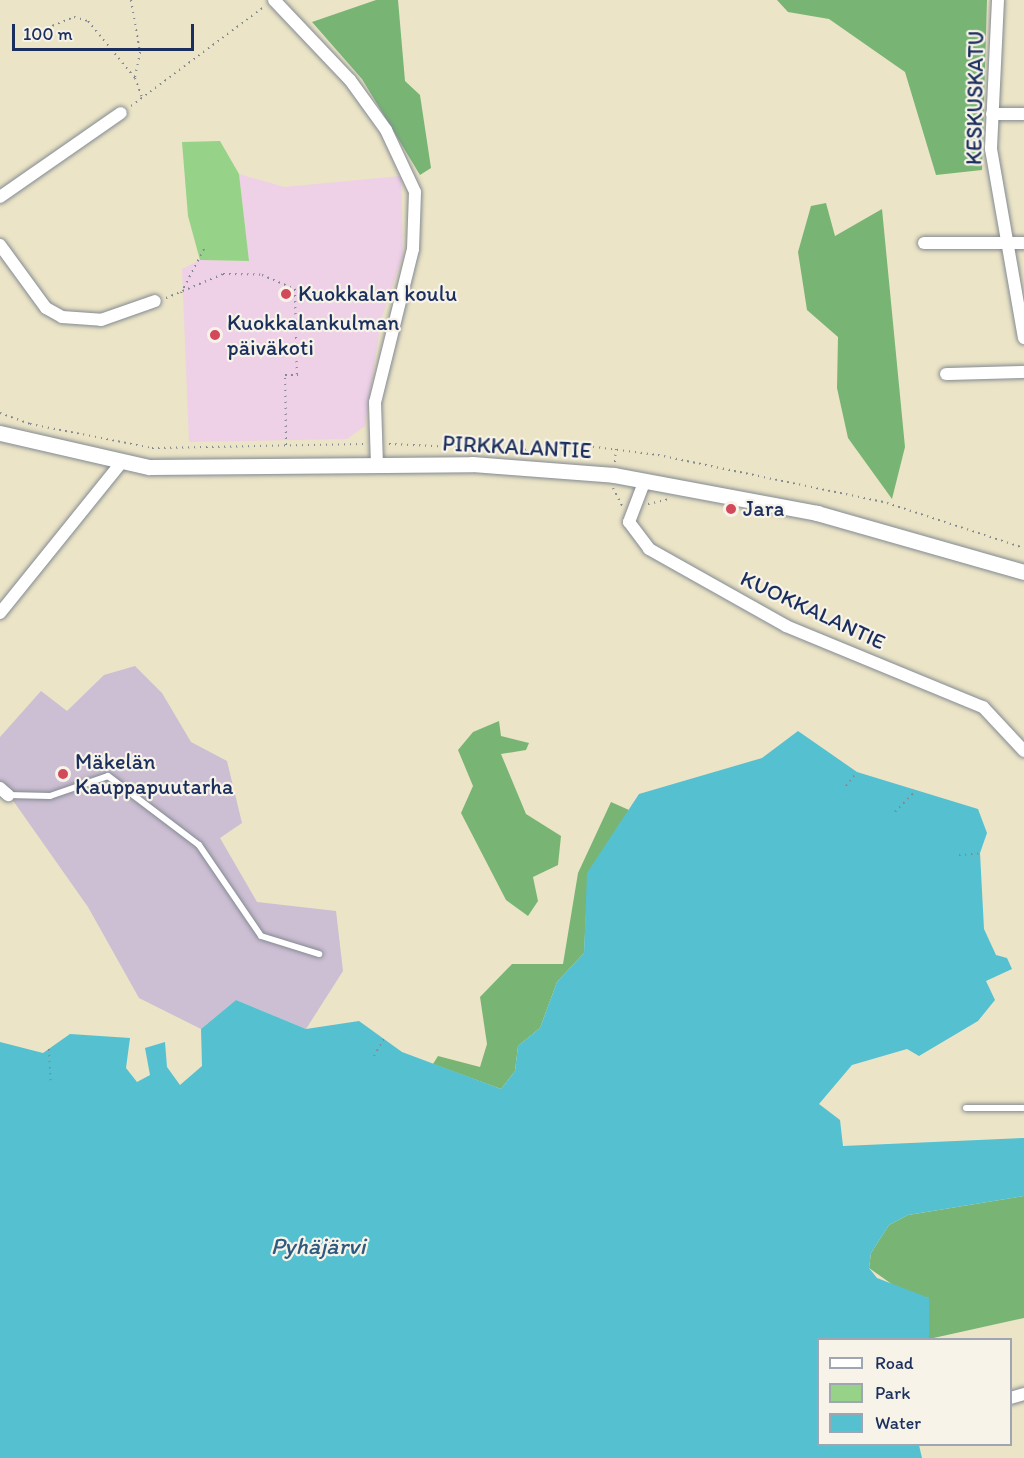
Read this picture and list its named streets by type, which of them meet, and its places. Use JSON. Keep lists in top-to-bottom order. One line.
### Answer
{"streets":{"street":["KESKUSKATU","PIRKKALANTIE","KUOKKALANTIE"]},"crossings":[["PIRKKALANTIE","KUOKKALANTIE"]],"water":["Pyhäjärvi"],"places":["Kuokkalan koulu","Kuokkalankulman päiväkoti","Jara","Mäkelän Kauppapuutarha"],"legend":["Road","Park","Water"],"scale_bar":"100 m"}
